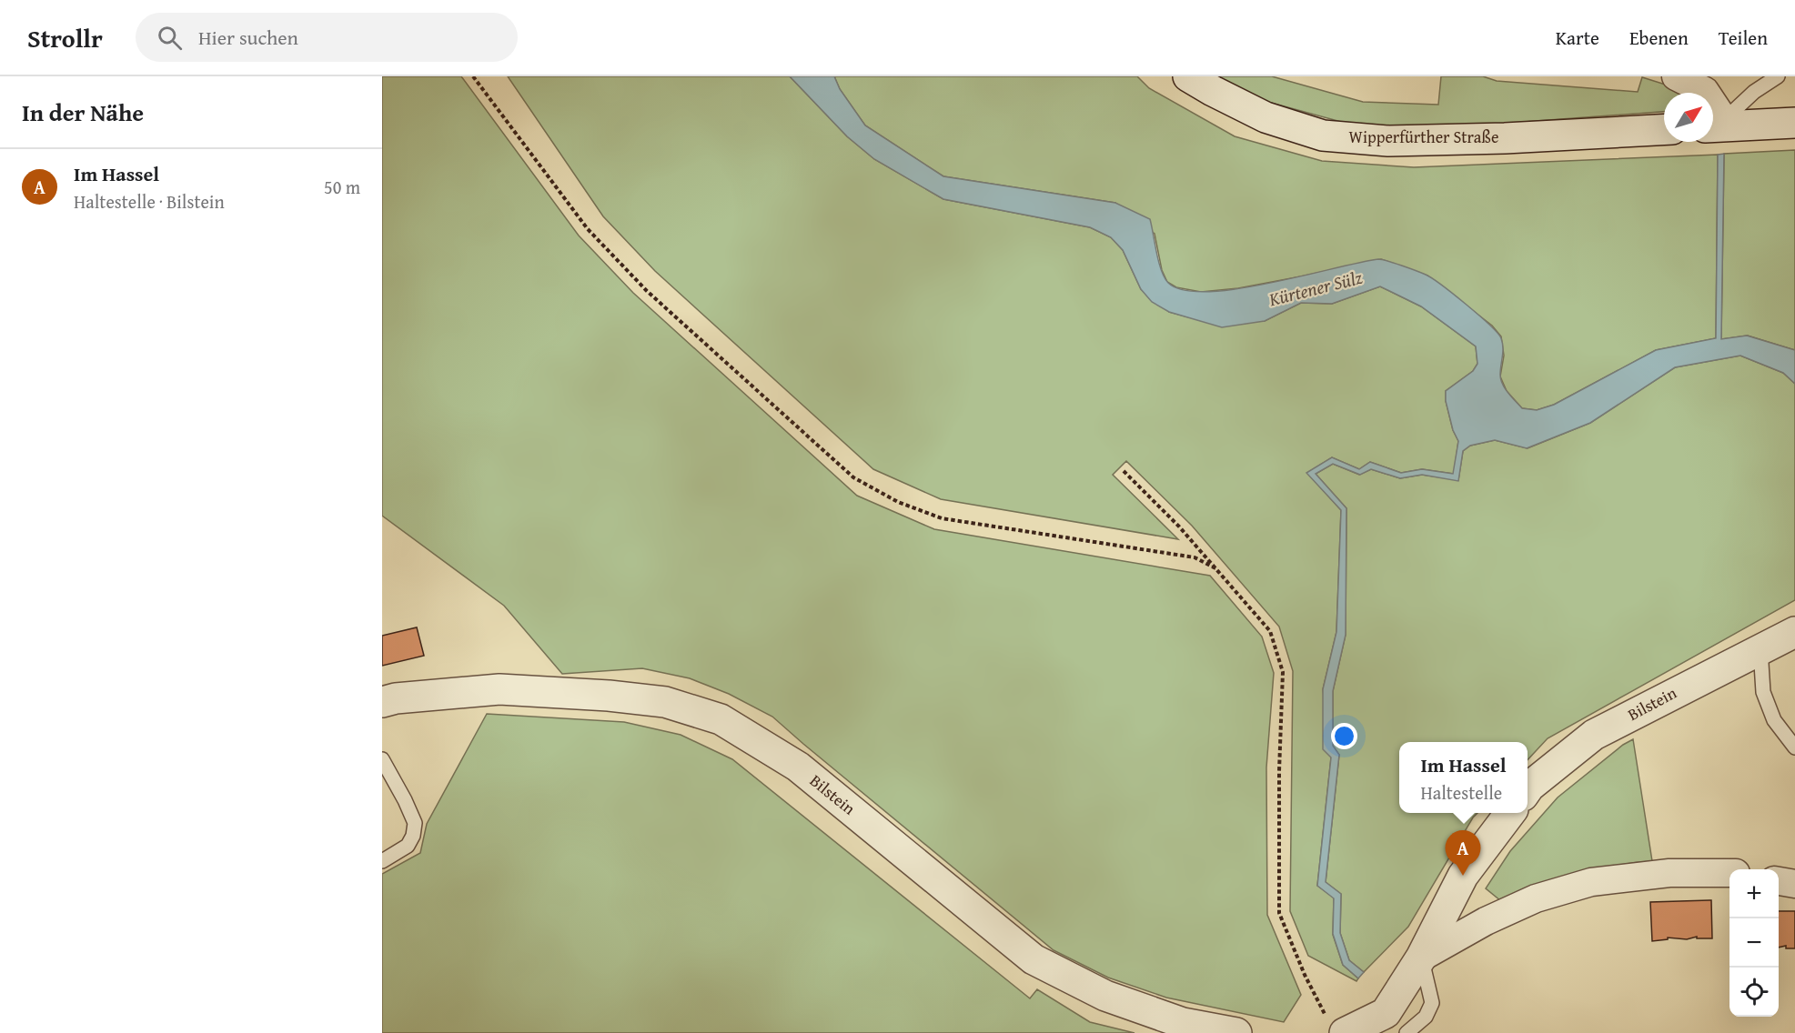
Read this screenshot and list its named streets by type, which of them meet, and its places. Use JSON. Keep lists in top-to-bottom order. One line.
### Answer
{"streets":{"street":["Wipperfürther Straße","Bilstein"]},"water":["Kürtener Sülz"],"north":"top right","page":{"header":"Strollr","search":"Hier suchen","nav":["Karte","Ebenen","Teilen"],"heading":"In der Nähe","list":[{"mark":"A","name":"Im Hassel","note":"Haltestelle · Bilstein","value":"50 m"}],"popup":["Im Hassel","Haltestelle"],"pins":"A","map_buttons":["+","−"]}}
